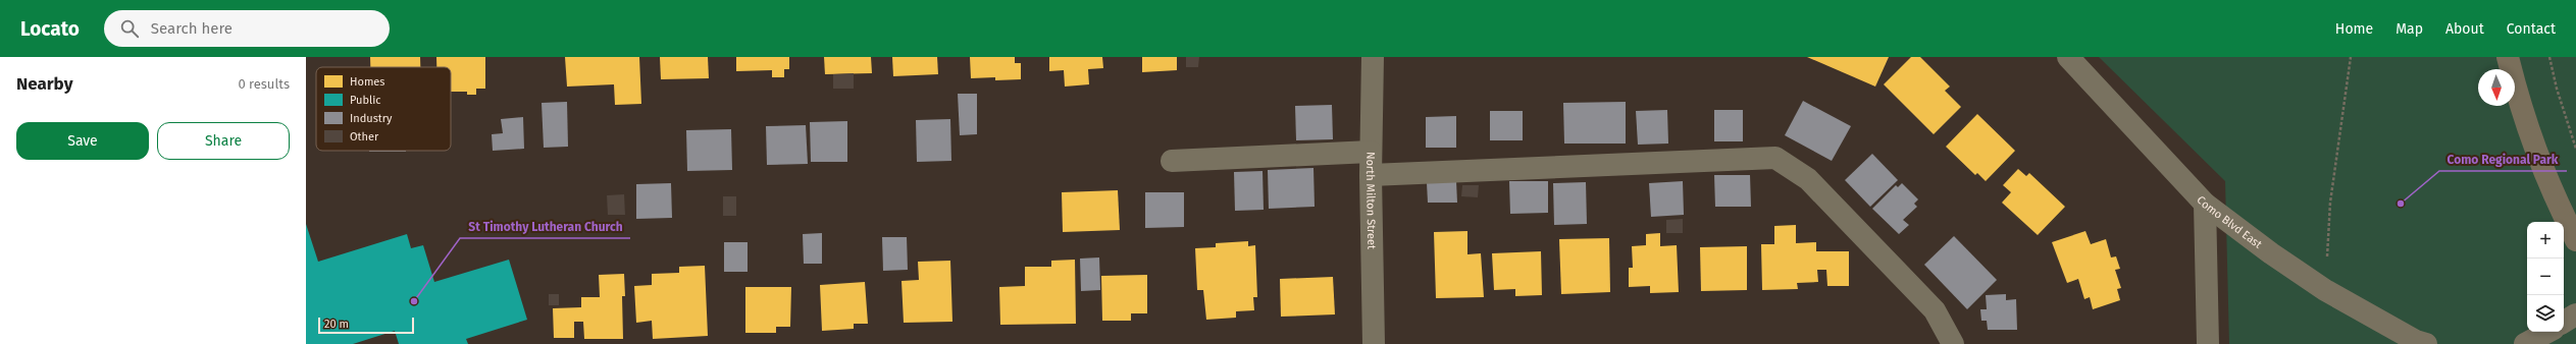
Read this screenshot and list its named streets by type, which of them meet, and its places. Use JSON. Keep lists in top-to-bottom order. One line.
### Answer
{"streets":{"street":["North Milton Street","Como Blvd East"]},"places":["Como Regional Park","St Timothy Lutheran Church"],"legend":["Homes","Public","Industry","Other"],"scale_bar":"20 m","north":"bottom","page":{"header":"Locato","search":"Search here","nav":["Home","Map","About","Contact"],"heading":["Nearby","0 results"],"buttons":["Save","Share"],"map_buttons":["+","−"],"scale":"20 m"}}
